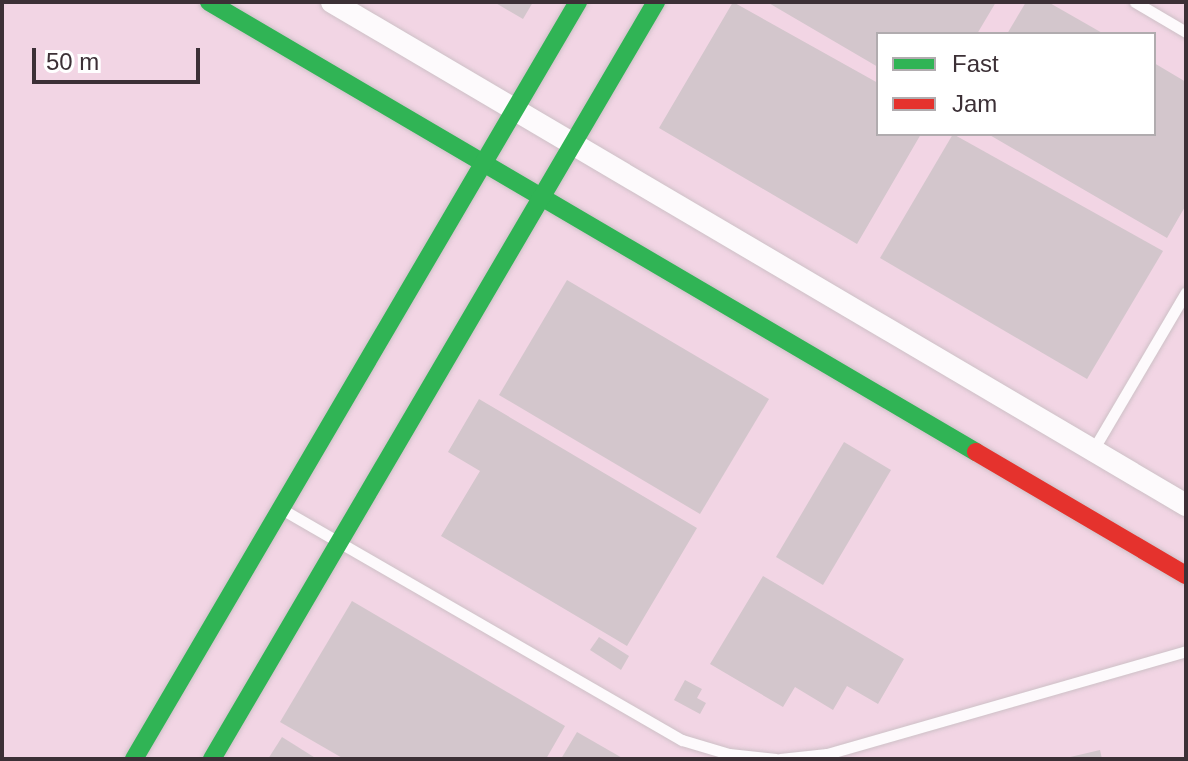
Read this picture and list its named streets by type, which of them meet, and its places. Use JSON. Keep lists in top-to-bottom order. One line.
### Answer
{"legend":["Fast","Jam"],"scale_bar":"50 m"}
